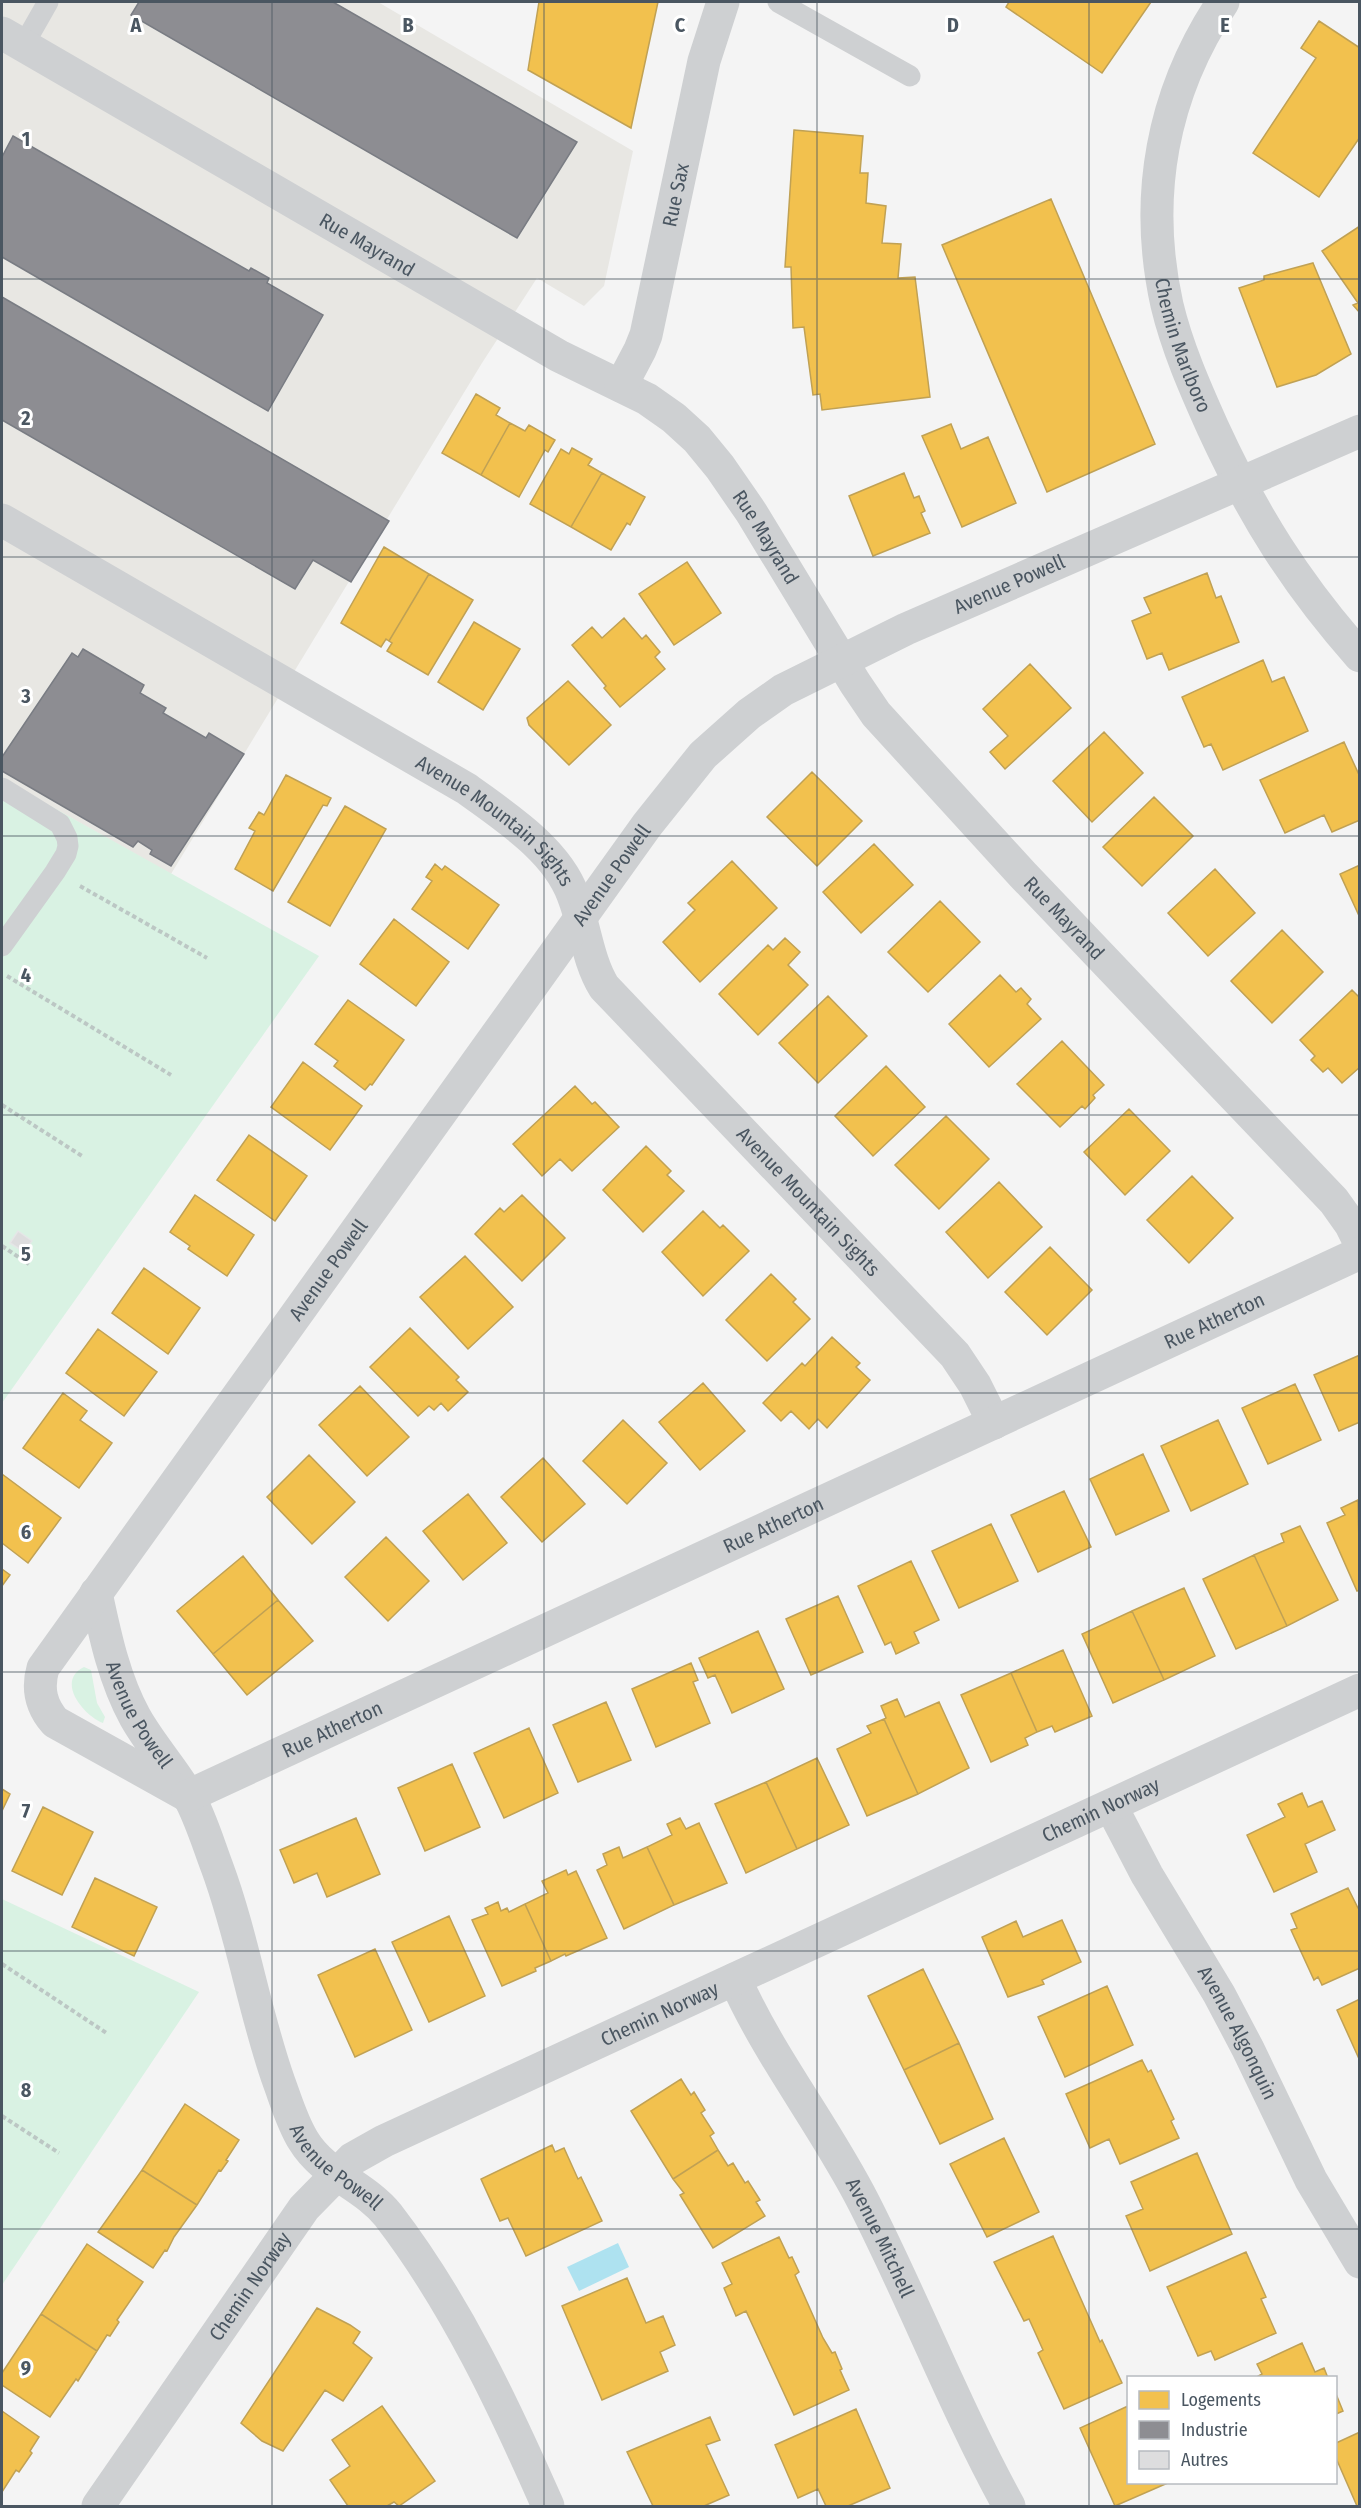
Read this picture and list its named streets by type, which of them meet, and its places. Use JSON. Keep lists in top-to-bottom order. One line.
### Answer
{"streets":{"street":["Rue Sax","Rue Mayrand","Chemin Marlboro","Avenue Powell","Avenue Mountain Sights","Rue Atherton","Chemin Norway","Avenue Algonquin","Avenue Mitchell"]},"crossings":[["Rue Sax","Rue Mayrand"],["Rue Mayrand","Avenue Powell"],["Chemin Marlboro","Avenue Powell"],["Avenue Powell","Avenue Mountain Sights"],["Avenue Powell","Rue Atherton"],["Avenue Powell","Chemin Norway"],["Avenue Mountain Sights","Rue Atherton"],["Chemin Norway","Avenue Algonquin"],["Chemin Norway","Avenue Mitchell"]],"legend":["Logements","Industrie","Autres"],"grid":{"columns":["A","B","C","D","E"],"rows":["1","2","3","4","5","6","7","8","9"]}}
